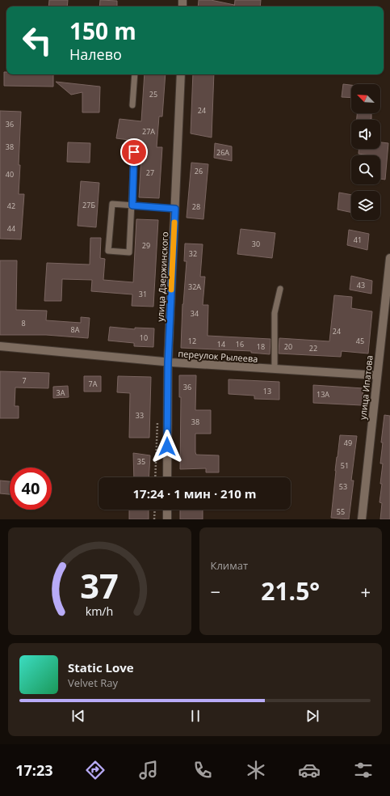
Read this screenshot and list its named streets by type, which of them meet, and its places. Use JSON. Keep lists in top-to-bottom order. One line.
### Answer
{"streets":{"street":["улица Дзержинского","переулок Рылеева","улица Ипатова"]},"crossings":[["улица Дзержинского","переулок Рылеева"],["переулок Рылеева","улица Ипатова"]],"house_numbers":["25","24","36","27А","38","26А","26","27","40","27Б","42","28","44","41","30","29","32","43","32А","31","34","8","8А","24","10","12","45","14","16","18","20","22","7","7А","36","13","3А","13А","33","38","49","35","51","53","55"],"north":"top left","page":{"turn":["150 m","Налево"],"limit":"40","trip":"17:24 · 1 мин · 210 m","tile":"Климат","heat":["−","21.5°","+"],"song":["Static Love","Velvet Ray"],"tabs":"17:23","gauge":["37","km/h"]}}
